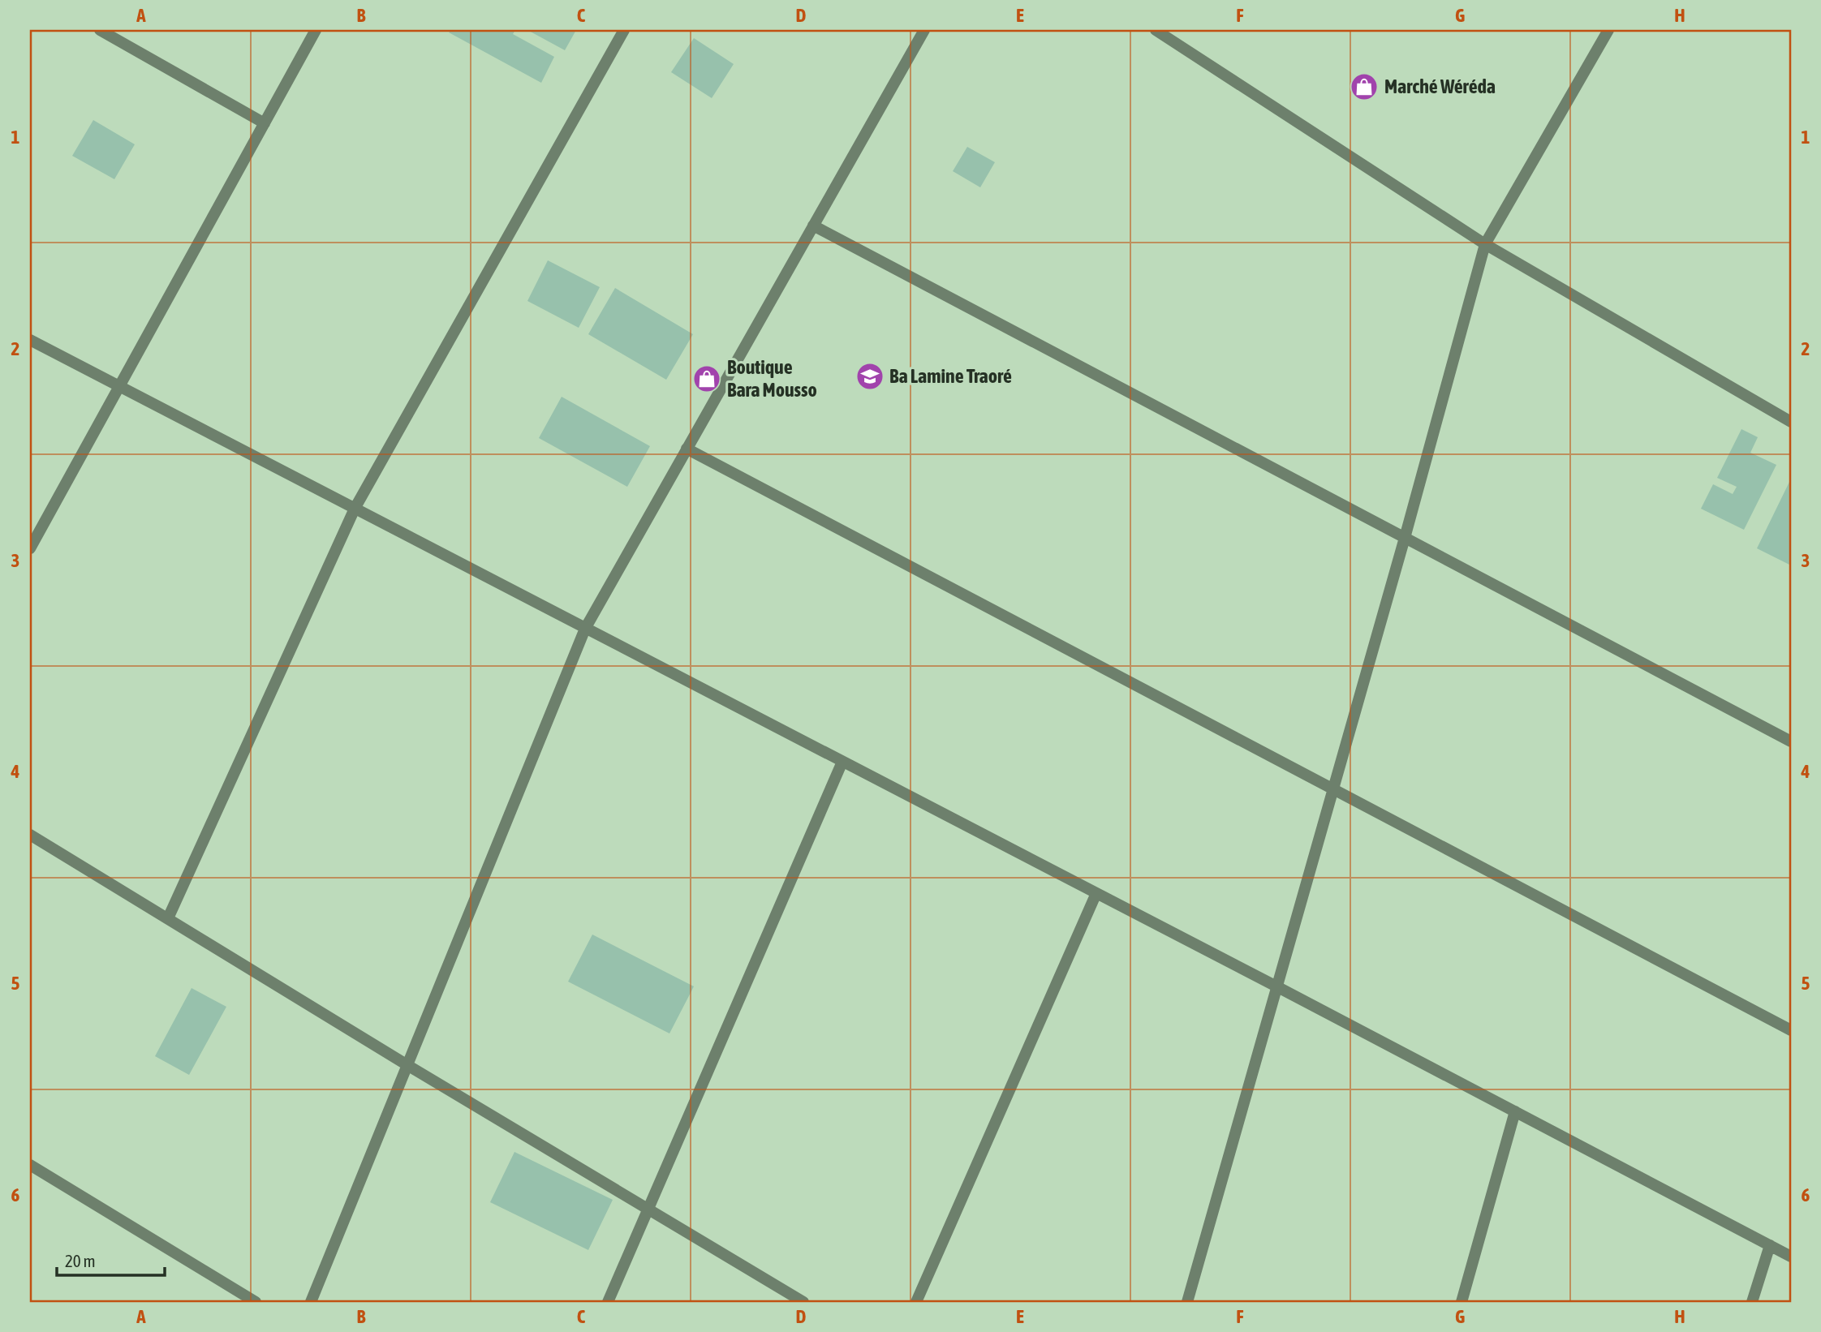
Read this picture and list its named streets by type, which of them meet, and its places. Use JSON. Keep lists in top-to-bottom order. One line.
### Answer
{"places":{"shop":["Marché Wéréda","Boutique Bara Mousso"],"school or university":["Ba Lamine Traoré"]},"scale_bar":"20 m","grid":{"columns":["A","B","C","D","E","F","G","H"],"rows":["1","2","3","4","5","6"]}}
